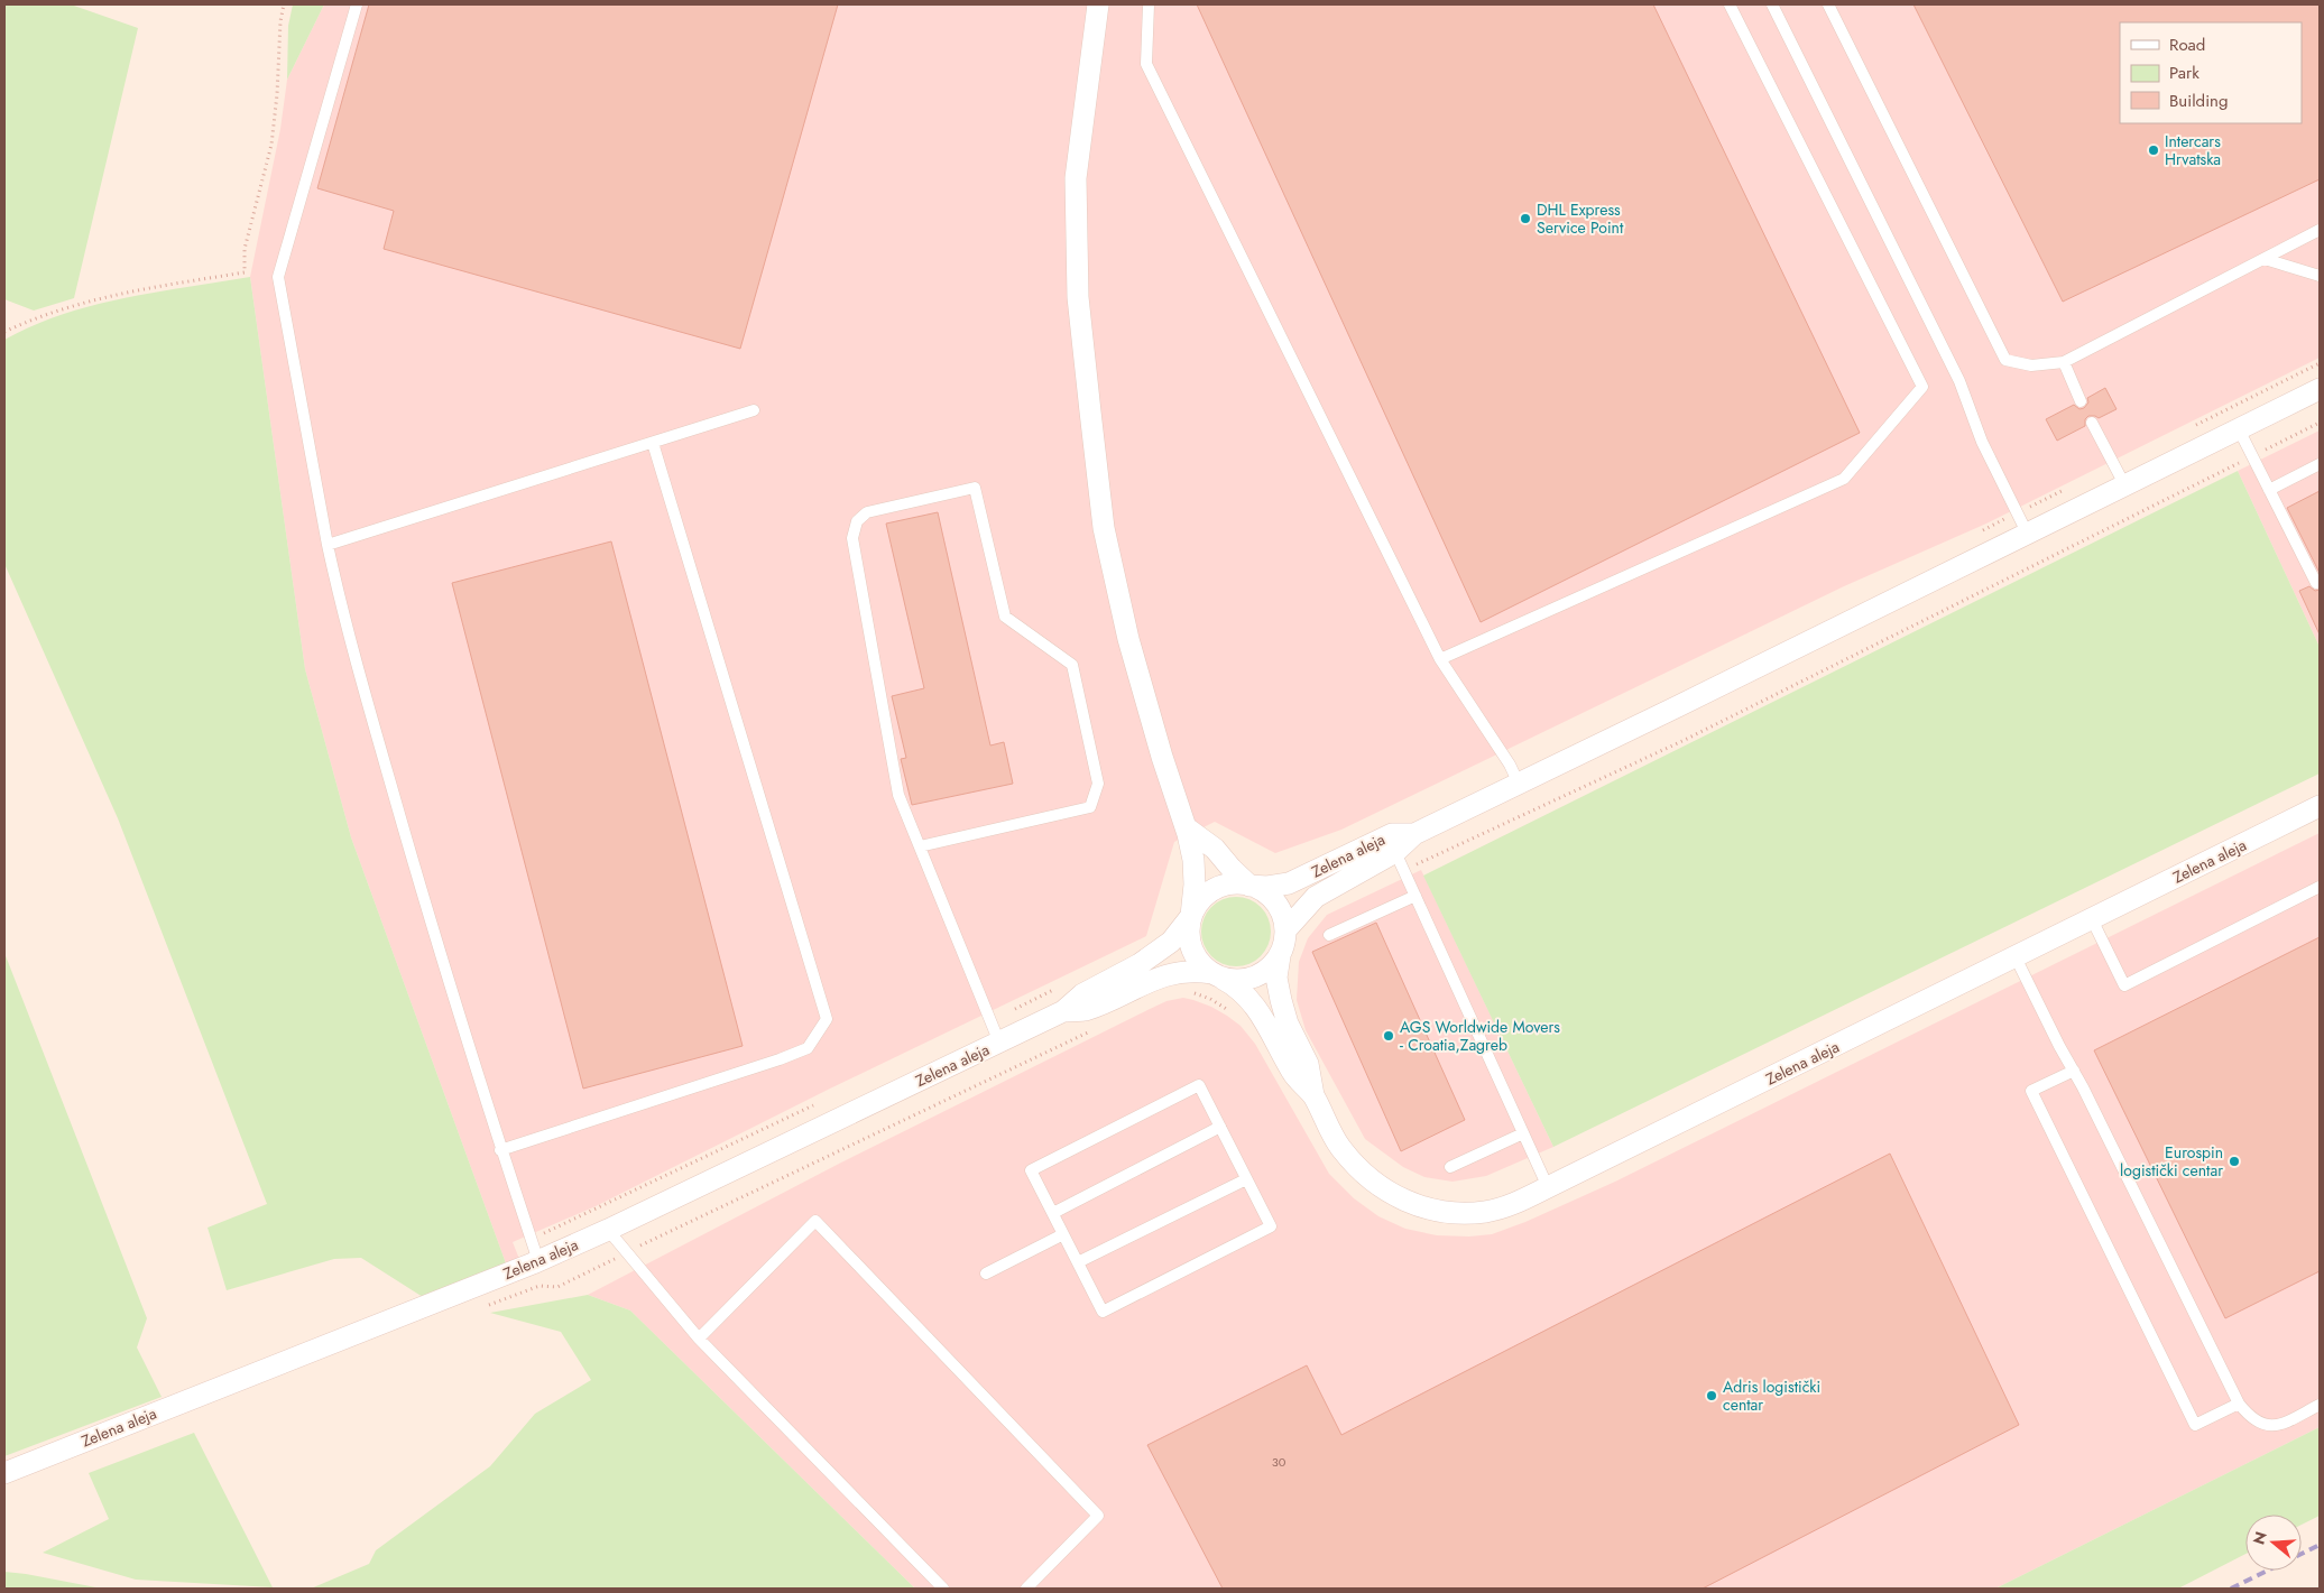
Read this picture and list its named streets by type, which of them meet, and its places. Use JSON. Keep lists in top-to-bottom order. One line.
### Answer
{"streets":{"street":["Zelena aleja"]},"places":["Intercars Hrvatska","DHL Express Service Point","AGS Worldwide Movers - Croatia,Zagreb","Eurospin logistički centar","Adris logistički centar"],"house_numbers":["30"],"legend":["Road","Park","Building"],"north":"left"}
